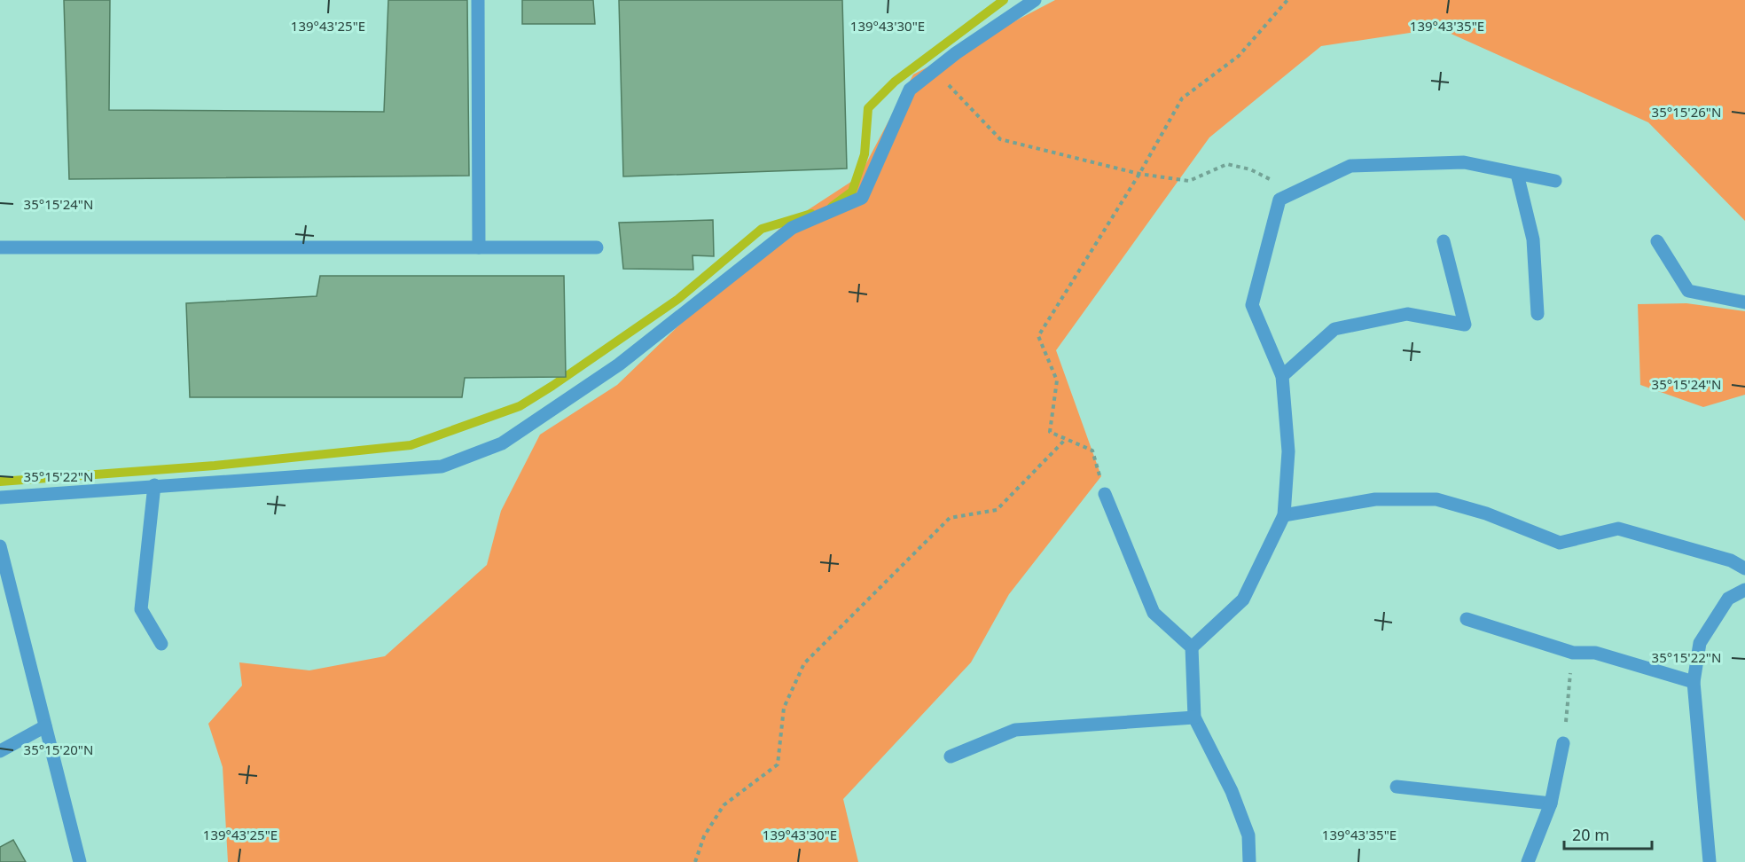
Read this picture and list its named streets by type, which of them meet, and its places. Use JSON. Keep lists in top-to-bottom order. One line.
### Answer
{"scale_bar":"20 m","coordinates":["139°43'25\"E","139°43'30\"E","139°43'35\"E","35°15'26\"N","35°15'24\"N","35°15'22\"N","35°15'20\"N"]}
